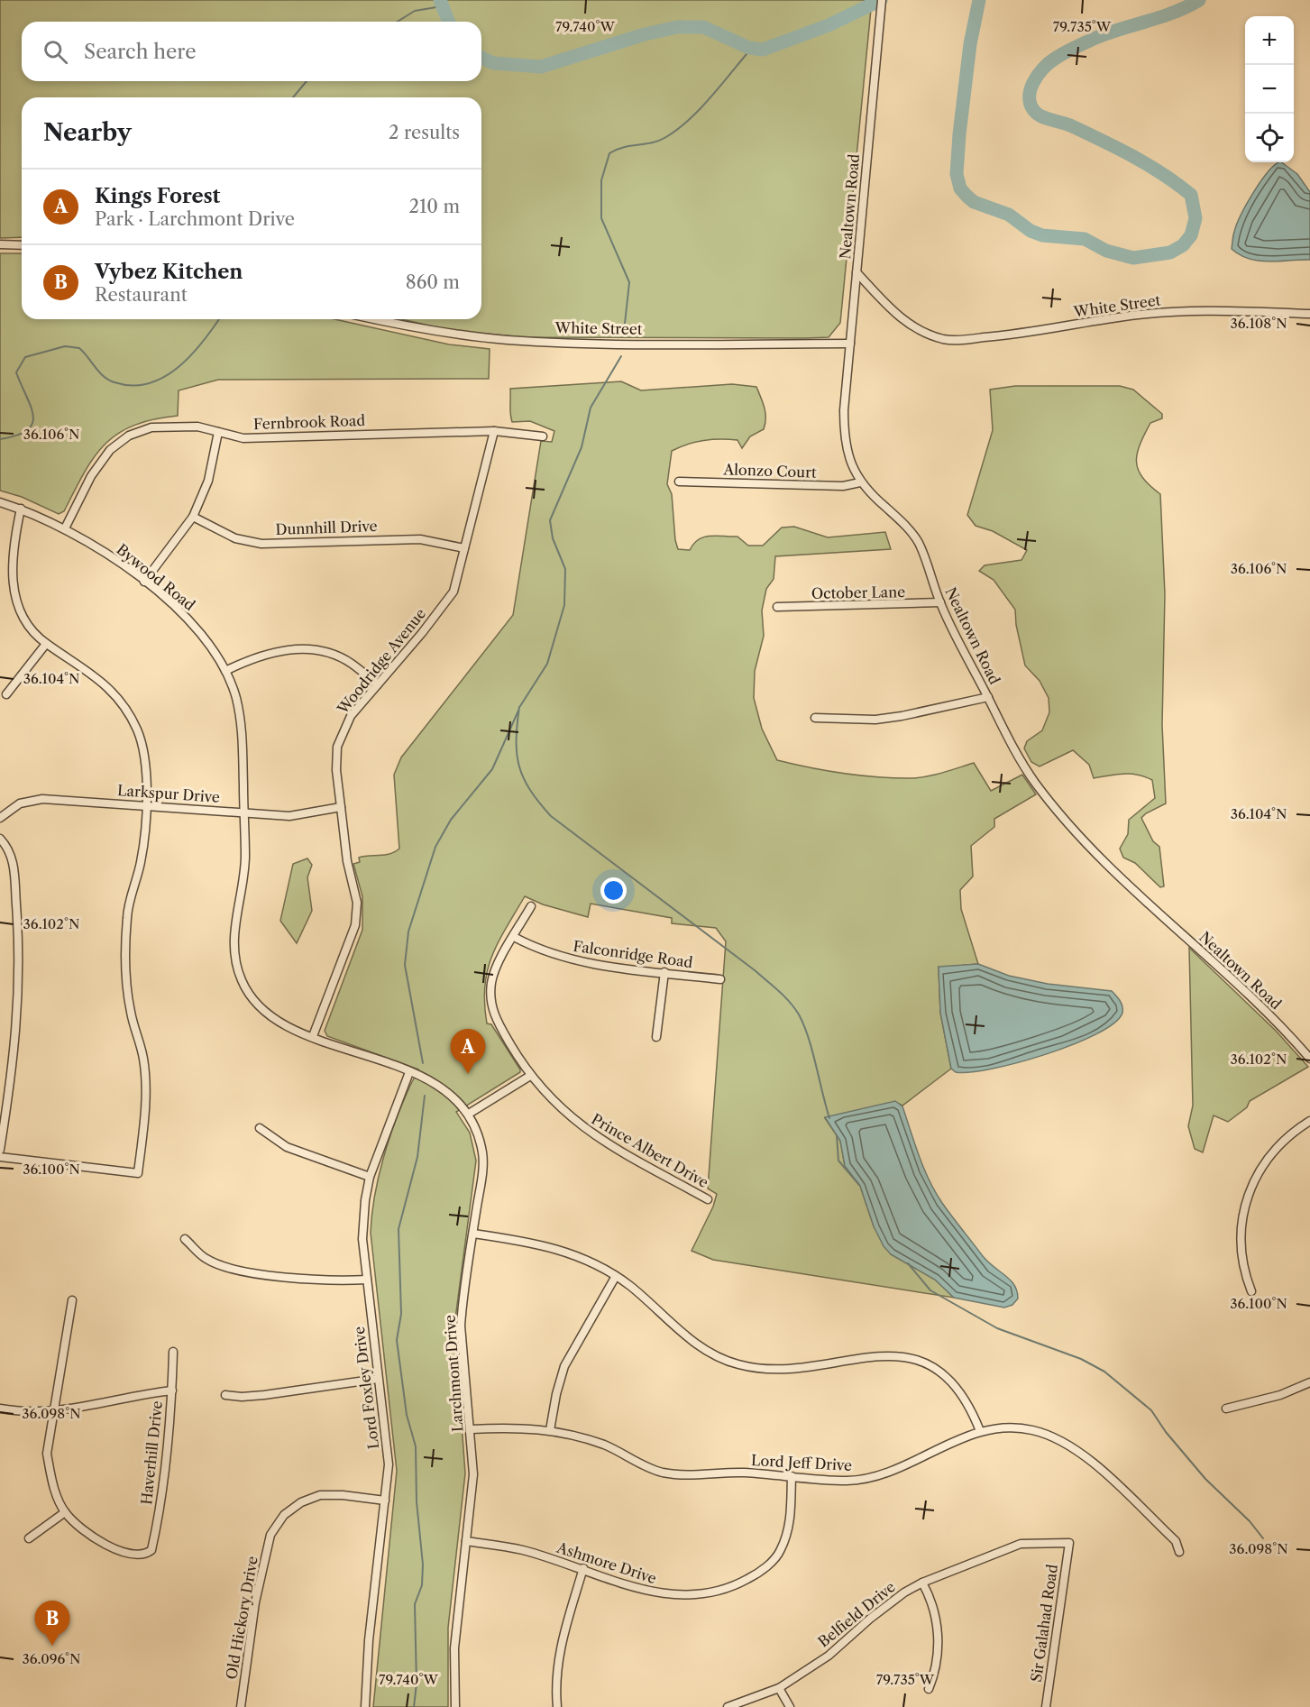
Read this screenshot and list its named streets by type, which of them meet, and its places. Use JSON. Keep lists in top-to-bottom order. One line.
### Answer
{"streets":{"street":["Nealtown Road","White Street","Fernbrook Road","Alonzo Court","Dunnhill Drive","Bywood Road","October Lane","Woodridge Avenue","Larkspur Drive","Falconridge Road","Prince Albert Drive","Larchmont Drive","Lord Foxley Drive","Haverhill Drive","Lord Jeff Drive","Ashmore Drive","Belfield Drive","Old Hickory Drive","Sir Galahad Road"]},"crossings":[["Nealtown Road","White Street"],["Nealtown Road","Alonzo Court"],["Nealtown Road","October Lane"],["Fernbrook Road","Bywood Road"],["Fernbrook Road","Woodridge Avenue"],["Dunnhill Drive","Woodridge Avenue"],["Bywood Road","Larkspur Drive"],["Bywood Road","Larchmont Drive"],["Woodridge Avenue","Larkspur Drive"],["Woodridge Avenue","Larchmont Drive"],["Falconridge Road","Prince Albert Drive"],["Larchmont Drive","Lord Foxley Drive"],["Larchmont Drive","Lord Jeff Drive"],["Larchmont Drive","Ashmore Drive"],["Lord Foxley Drive","Old Hickory Drive"],["Lord Jeff Drive","Ashmore Drive"],["Belfield Drive","Sir Galahad Road"]],"page":{"map_buttons":["+","−"],"search":"Search here","heading":["Nearby","2 results"],"list":[{"mark":"A","name":"Kings Forest","note":"Park · Larchmont Drive","value":"210 m"},{"mark":"B","name":"Vybez Kitchen","note":"Restaurant","value":"860 m"}],"pins":["A","B"]},"coordinates":["79.740°W","79.735°W","36.108°N","36.106°N","36.104°N","36.102°N","36.100°N","36.098°N","36.096°N"]}
